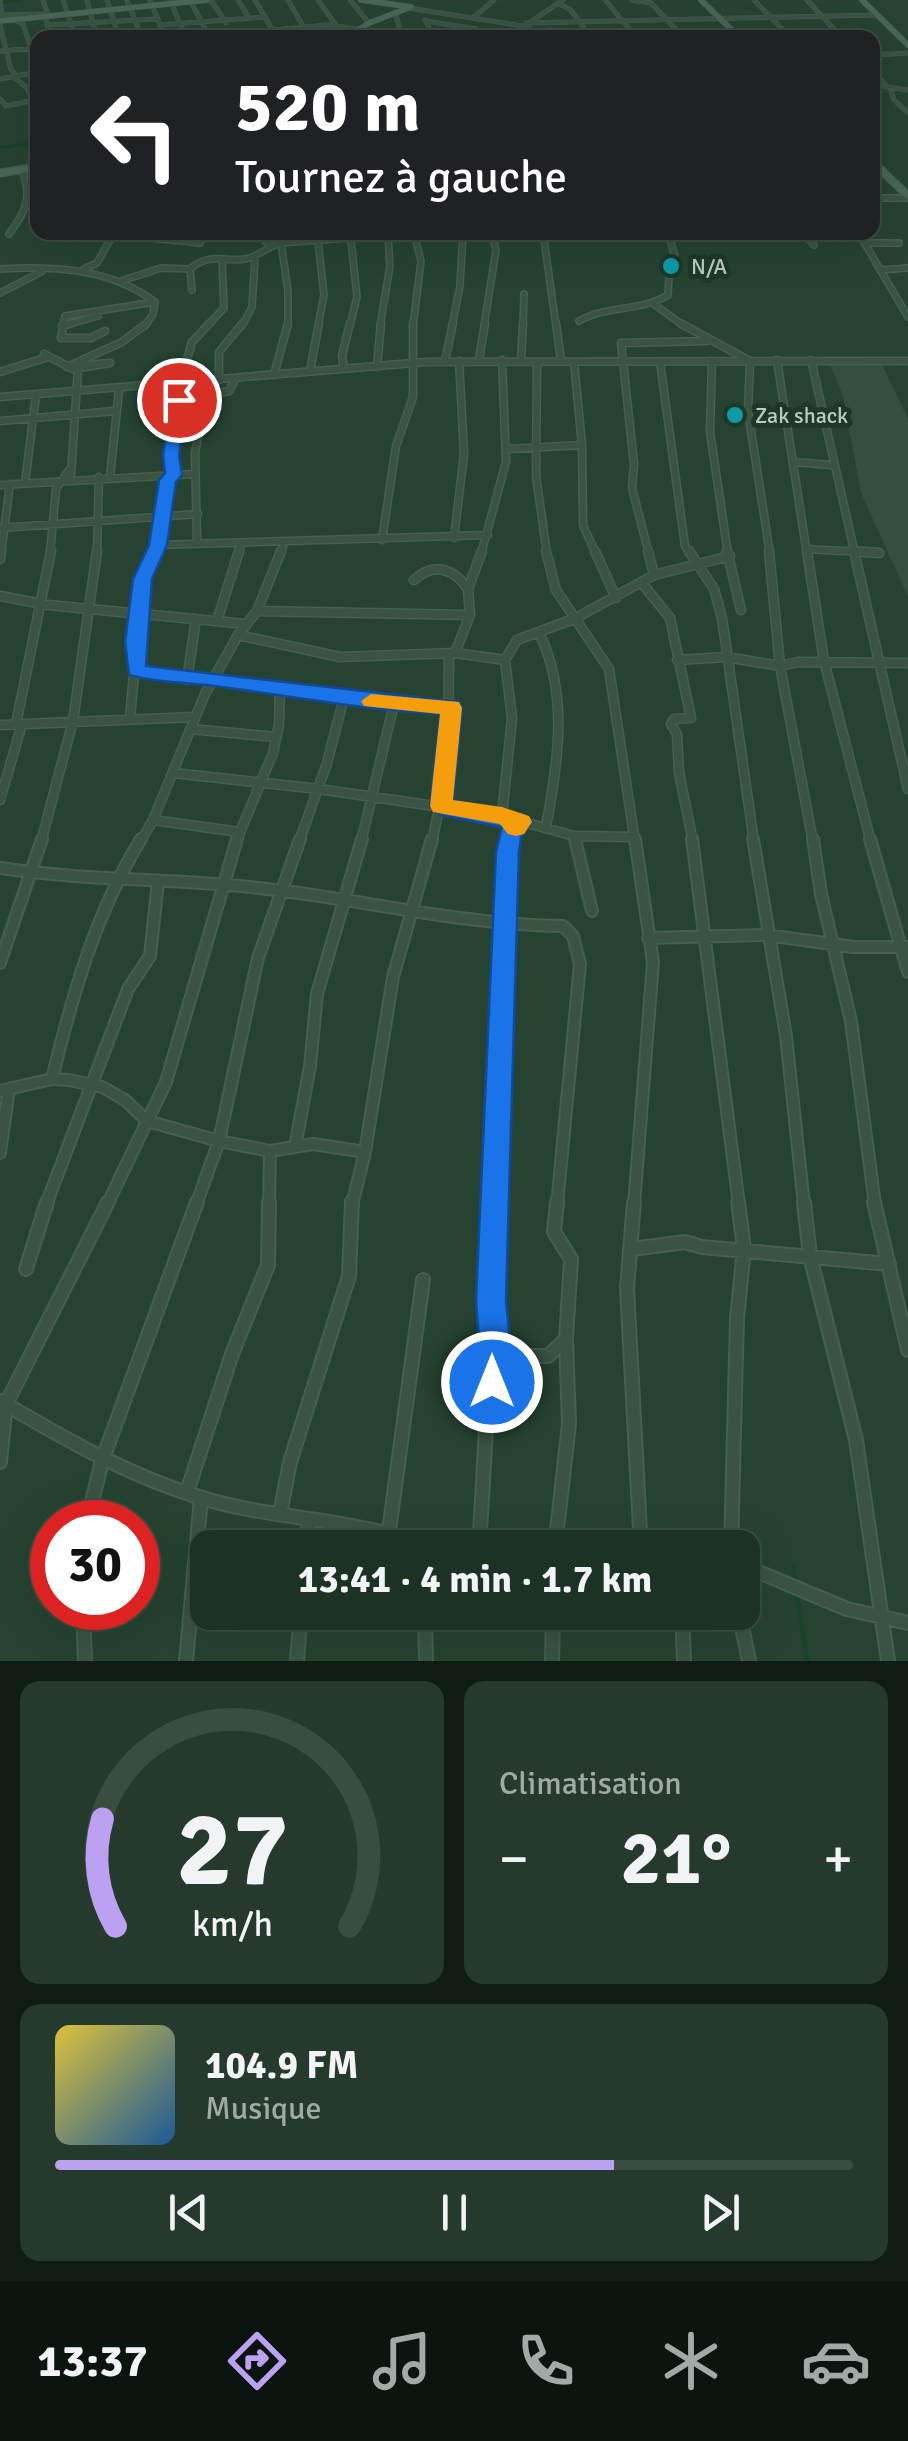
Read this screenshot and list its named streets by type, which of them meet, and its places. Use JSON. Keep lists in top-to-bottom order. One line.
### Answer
{"places":["N/A","Zak shack"],"page":{"turn":["520 m","Tournez à gauche"],"limit":"30","trip":"13:41 · 4 min · 1.7 km","tile":"Climatisation","heat":["−","21°","+"],"song":["104.9 FM","Musique"],"tabs":"13:37","gauge":["27","km/h"]}}
